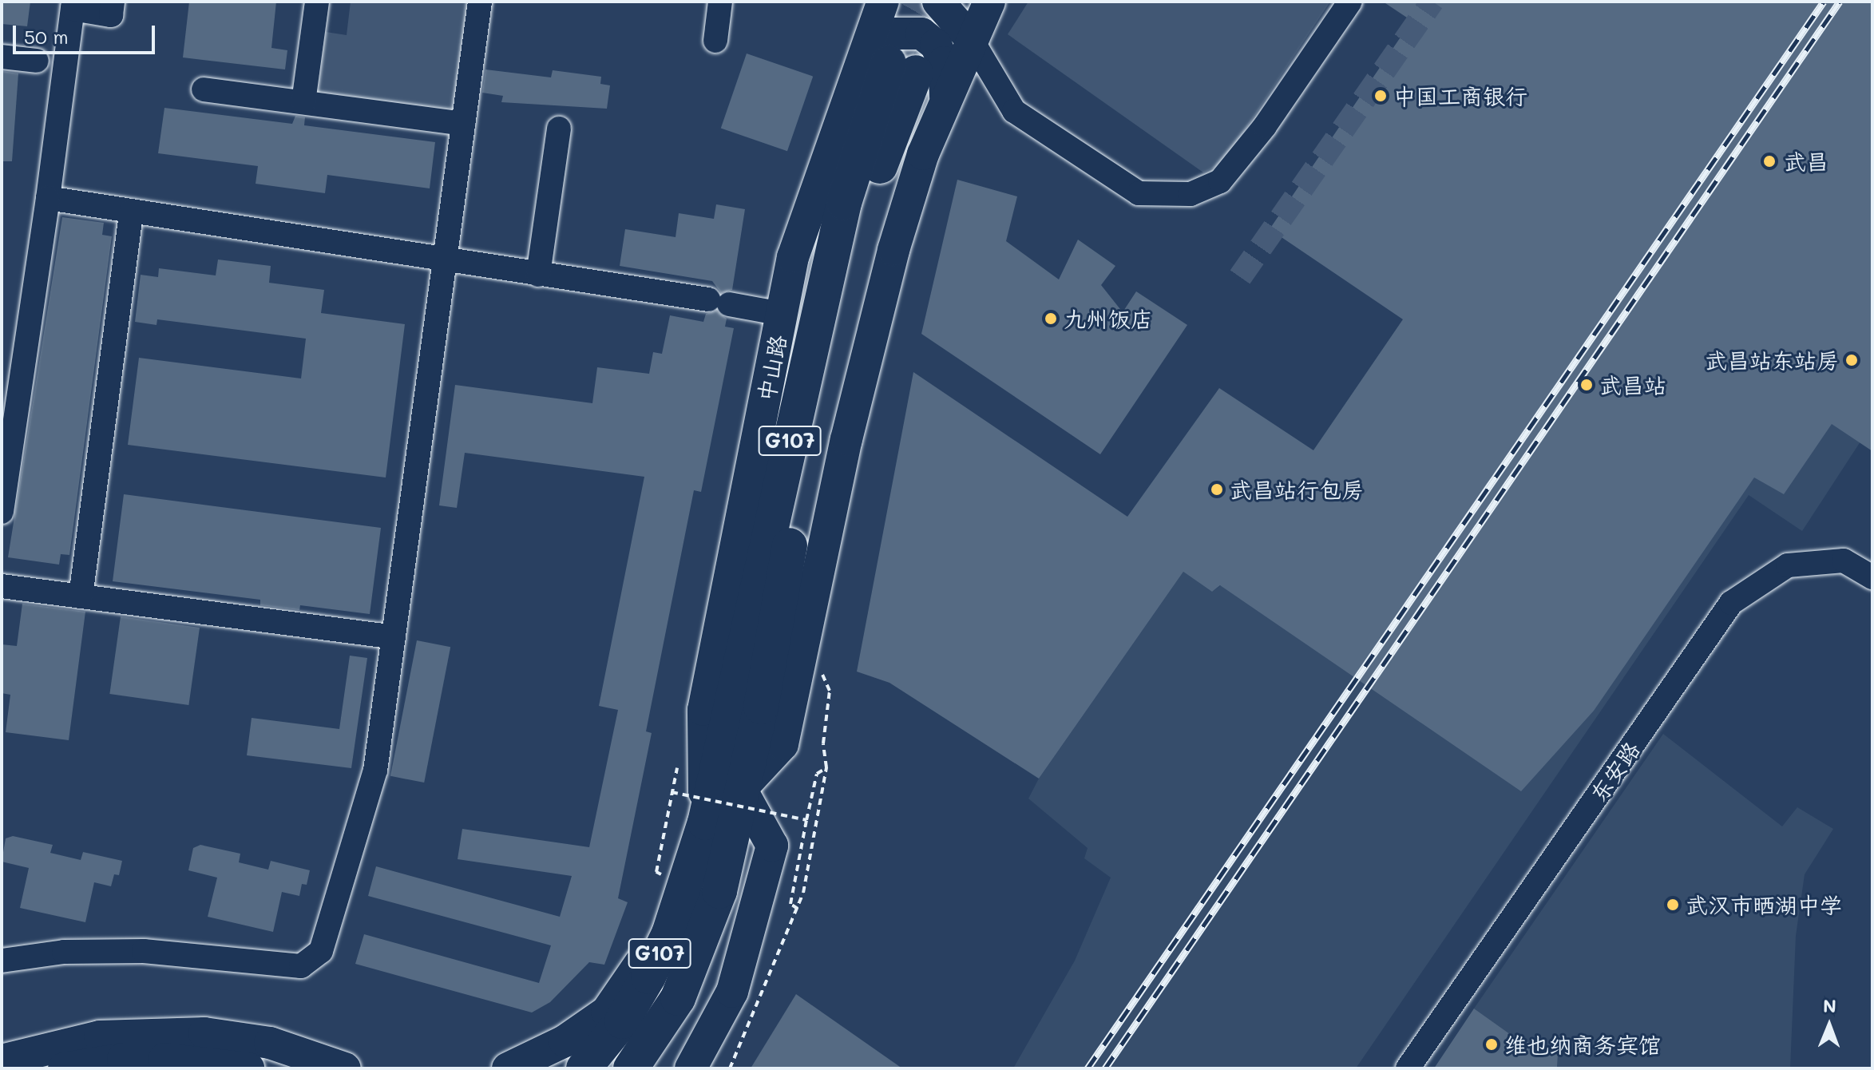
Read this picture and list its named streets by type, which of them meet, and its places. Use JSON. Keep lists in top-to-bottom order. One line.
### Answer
{"streets":{"highway":["G107"],"main road":["中山路"],"street":["东安路"]},"crossings":[["中山路","G107"]],"places":["中国工商银行","武昌","九州饭店","武昌站东站房","武昌站","武昌站行包房","武汉市晒湖中学","维也纳商务宾馆"],"scale_bar":"50 m","north":"top"}
